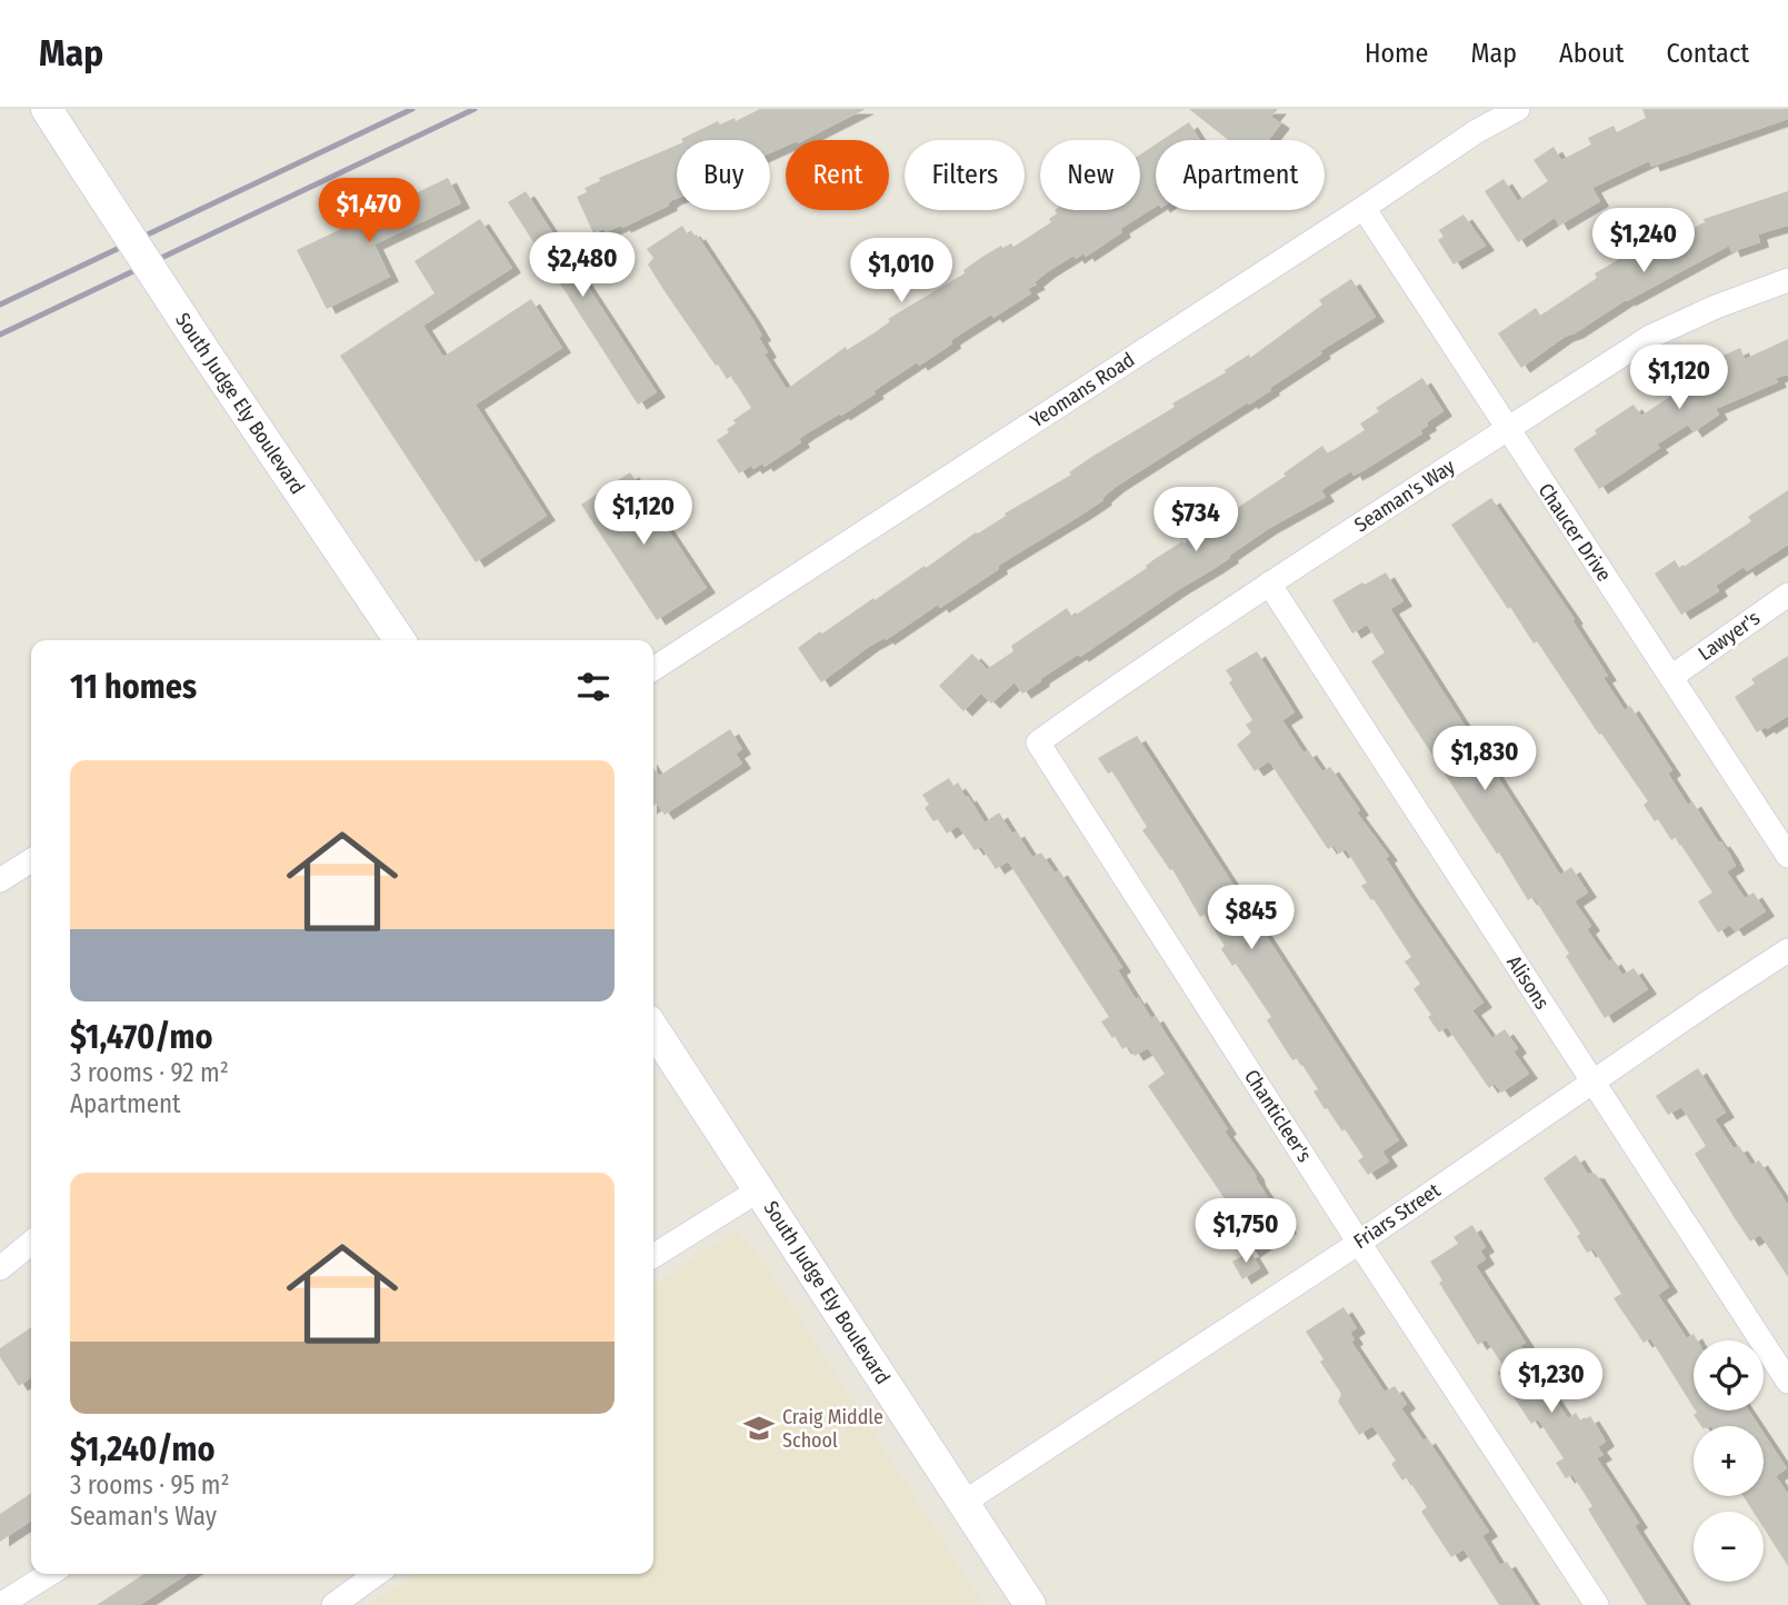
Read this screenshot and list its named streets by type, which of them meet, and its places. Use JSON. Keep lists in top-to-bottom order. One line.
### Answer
{"streets":{"main road":["South Judge Ely Boulevard"],"street":["Yeomans Road","Seaman's Way","Chaucer Drive","Lawyer's","Alisons","Chanticleer's","Friars Street"]},"crossings":[["Yeomans Road","Chaucer Drive"],["South Judge Ely Boulevard","Friars Street"],["Seaman's Way","Chaucer Drive"],["Seaman's Way","Alisons"],["Seaman's Way","Chanticleer's"],["Chaucer Drive","Lawyer's"],["Alisons","Friars Street"],["Chanticleer's","Friars Street"]],"places":{"school or university":["Craig Middle School"]},"page":{"header":"Map","nav":["Home","Map","About","Contact"],"chip":["Buy","Rent","Filters","New","Apartment"],"price":["$1,470","$1,240","$2,480","$1,010","$1,120","$1,120","$734","$1,830","$845","$1,750","$1,230"],"heading":"11 homes","list":[{"name":"$1,470/mo","note":"3 rooms · 92 m² · Apartment"},{"name":"$1,240/mo","note":"3 rooms · 95 m² · Seaman's Way"}],"map_buttons":["+","−"]}}
